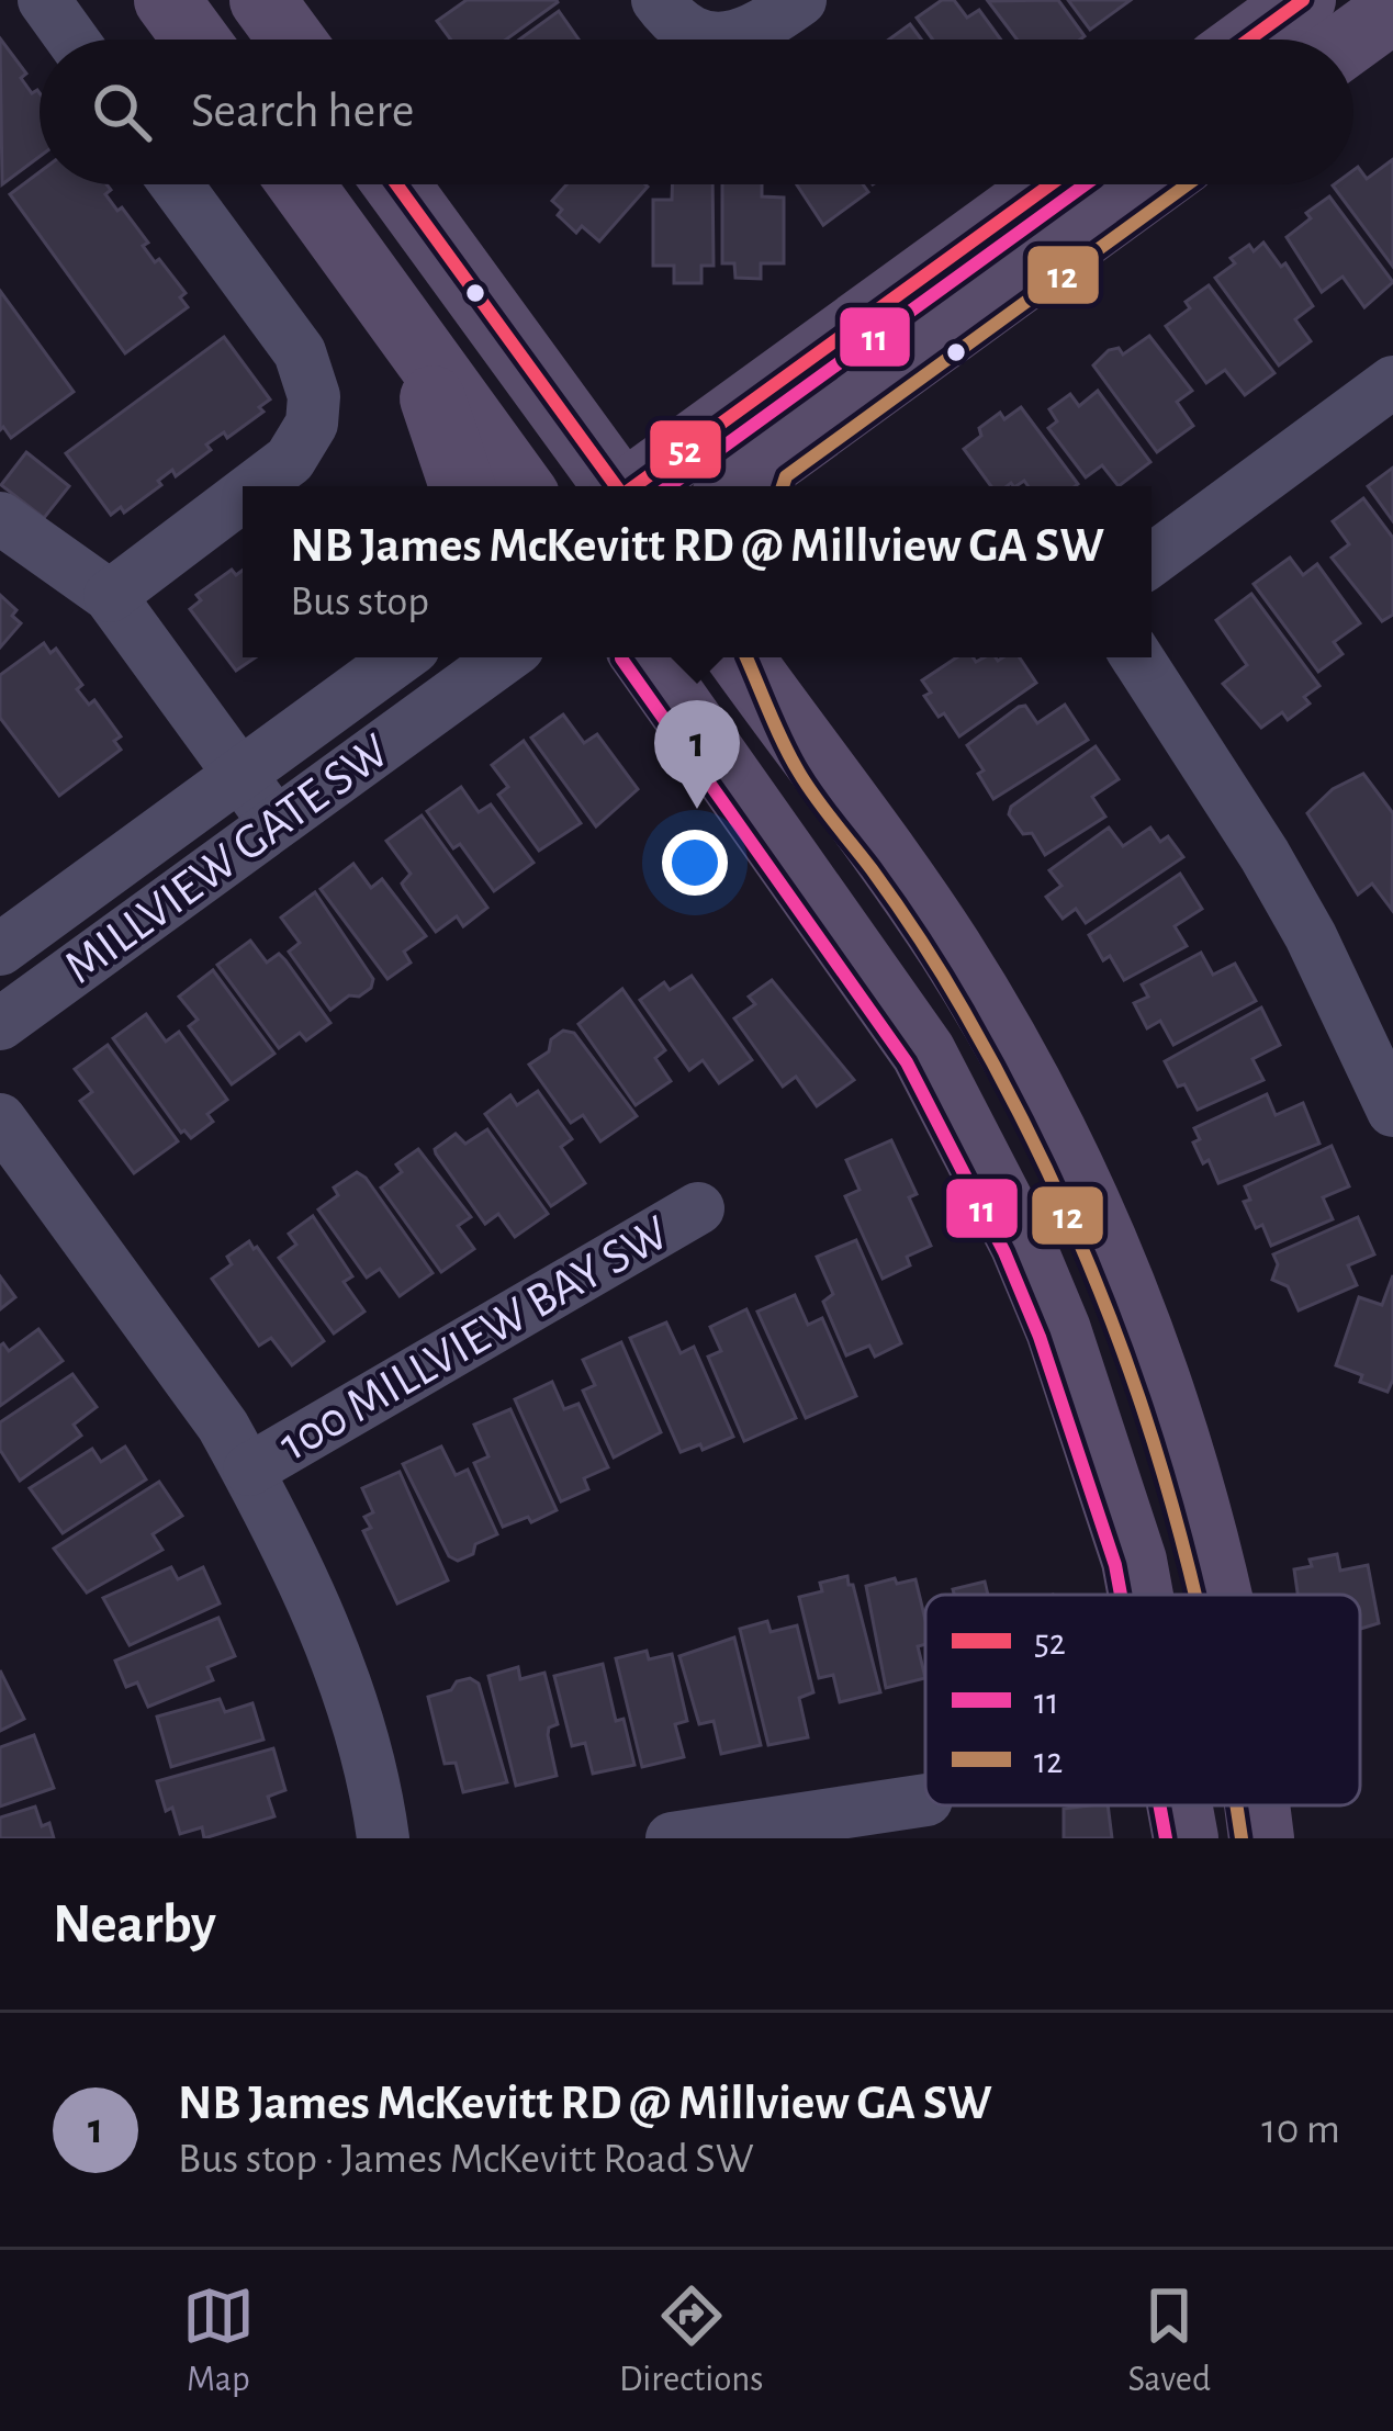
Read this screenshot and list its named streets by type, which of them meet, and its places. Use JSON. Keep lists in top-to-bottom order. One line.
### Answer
{"streets":{"street":["MILLVIEW GATE SW","100 MILLVIEW BAY SW"]},"lines":["transit line 52","transit line 11","transit line 12"],"legend":["52","11","12"],"page":{"search":"Search here","popup":["NB James McKevitt RD @ Millview GA SW","Bus stop"],"pins":"1","heading":"Nearby","list":[{"mark":"1","name":"NB James McKevitt RD @ Millview GA SW","note":"Bus stop · James McKevitt Road SW","value":"10 m"}],"nav":["Map","Directions","Saved"]}}
